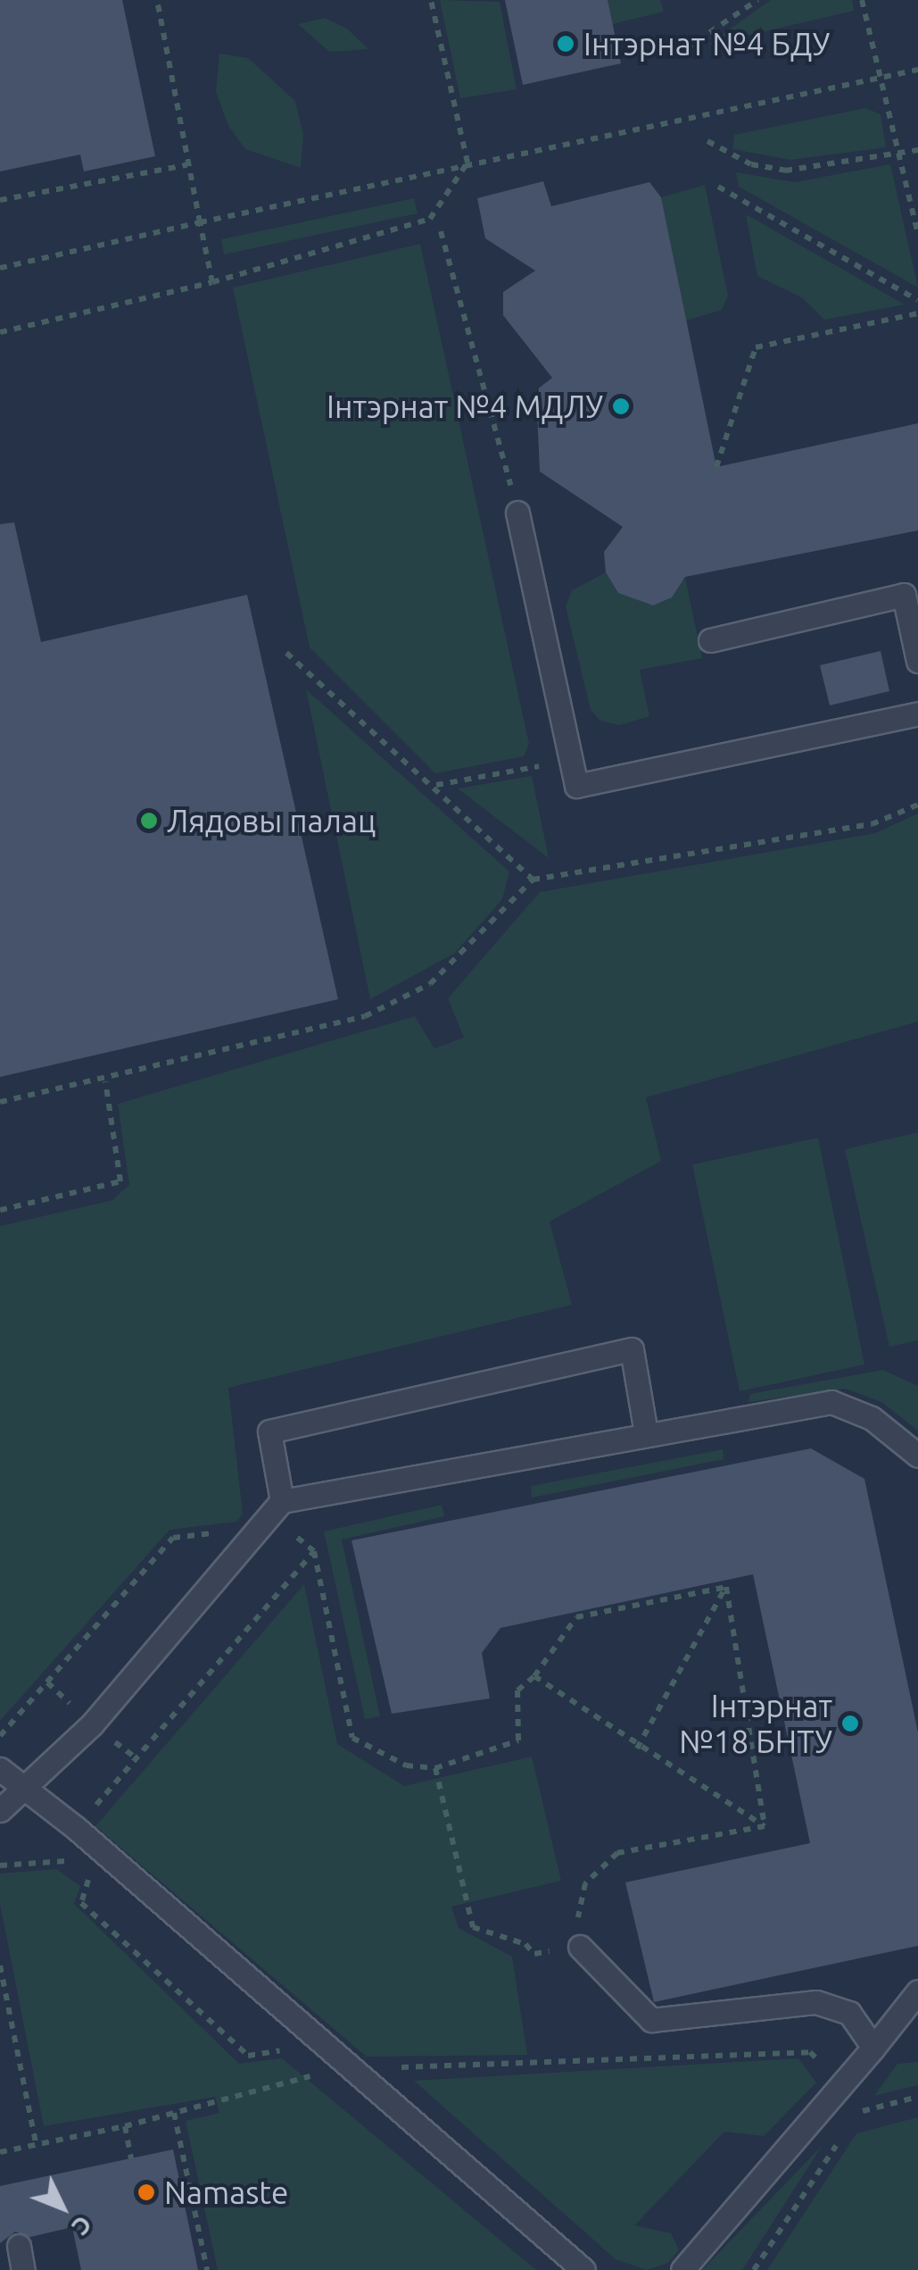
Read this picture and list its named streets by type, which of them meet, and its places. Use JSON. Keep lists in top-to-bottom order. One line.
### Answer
{"places":["Інтэрнат №4 БДУ","Інтэрнат №4 МДЛУ","Лядовы палац","Інтэрнат №18 БНТУ","Namaste"],"north":"bottom right"}
